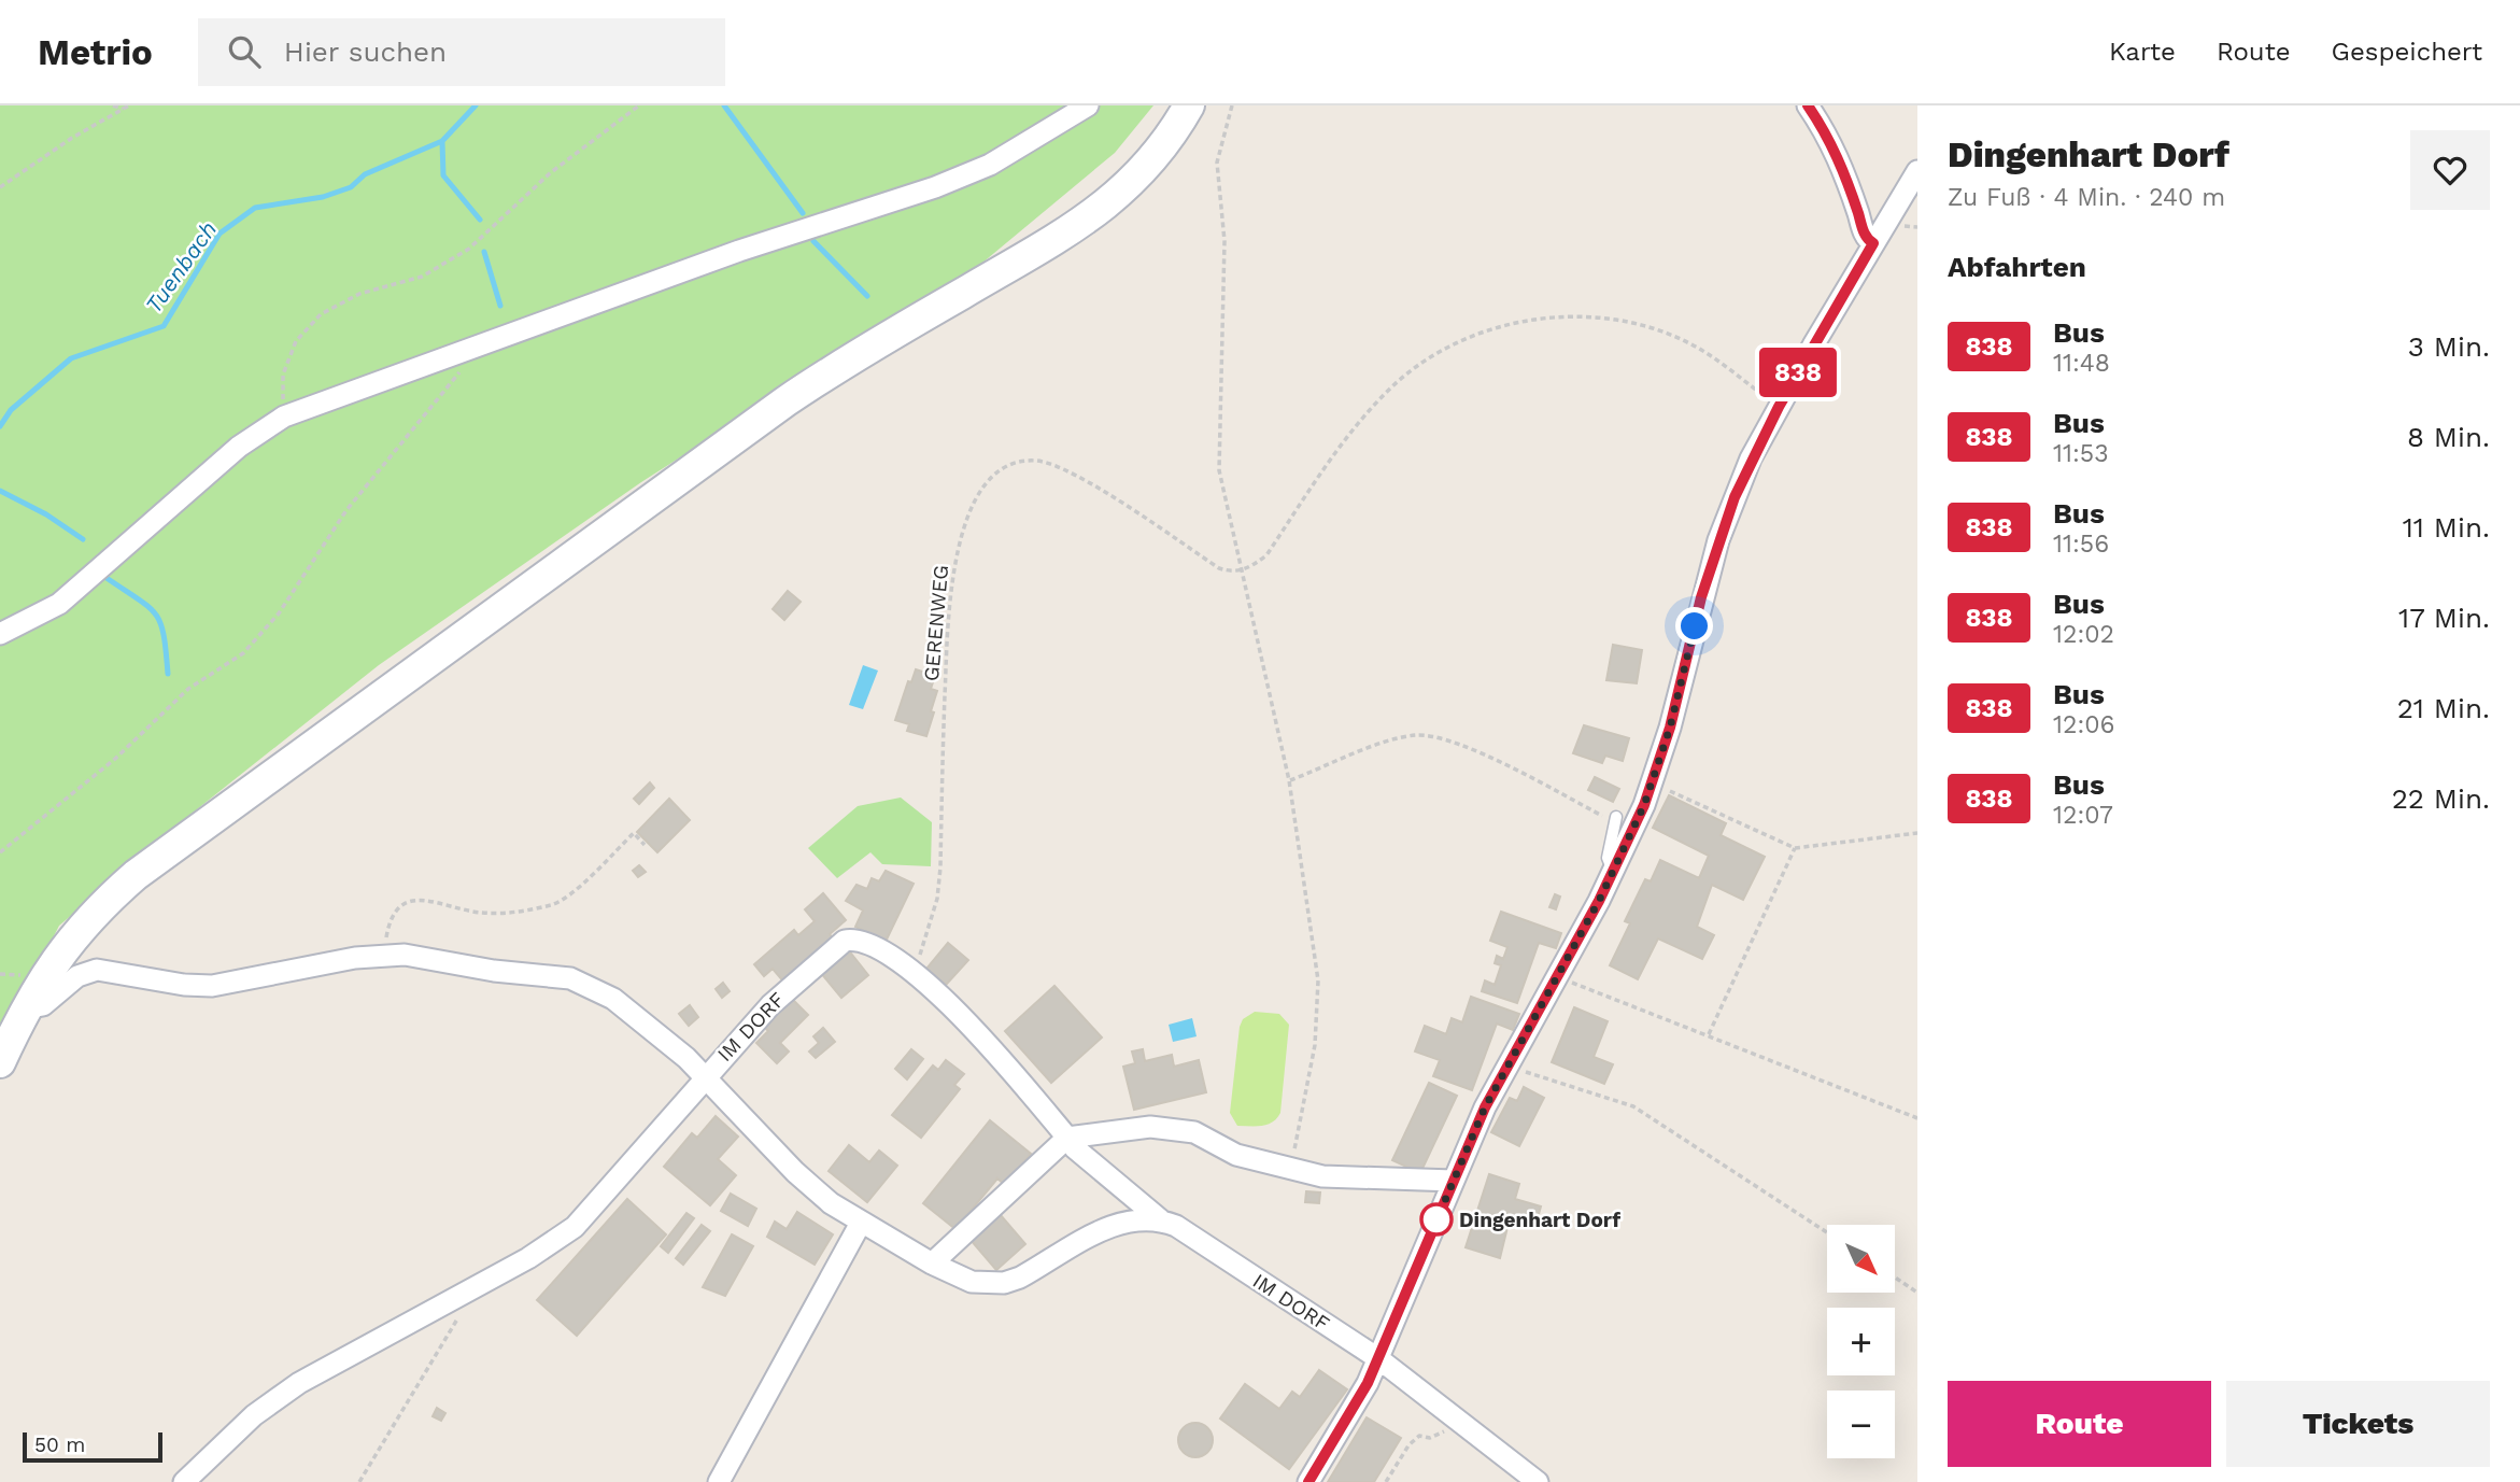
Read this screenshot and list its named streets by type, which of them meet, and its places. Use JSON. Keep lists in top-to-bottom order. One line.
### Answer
{"streets":{"street":["IM DORF"],"path":["GERENWEG"]},"crossings":[["GERENWEG","IM DORF"]],"water":["Tuenbach"],"places":["Dingenhart Dorf"],"lines":["bus line 838"],"scale_bar":"50 m","north":"bottom right","page":{"header":"Metrio","search":"Hier suchen","nav":["Karte","Route","Gespeichert"],"on_map":"838","heading":[["Dingenhart Dorf","Zu Fuß · 4 Min. · 240 m"],"Abfahrten"],"list":[{"mark":"838","name":"Bus","note":"11:48","value":"3 Min."},{"mark":"838","name":"Bus","note":"11:53","value":"8 Min."},{"mark":"838","name":"Bus","note":"11:56","value":"11 Min."},{"mark":"838","name":"Bus","note":"12:02","value":"17 Min."},{"mark":"838","name":"Bus","note":"12:06","value":"21 Min."},{"mark":"838","name":"Bus","note":"12:07","value":"22 Min."}],"map_buttons":["+","−"],"buttons":["Route","Tickets"],"scale":"50 m"}}
